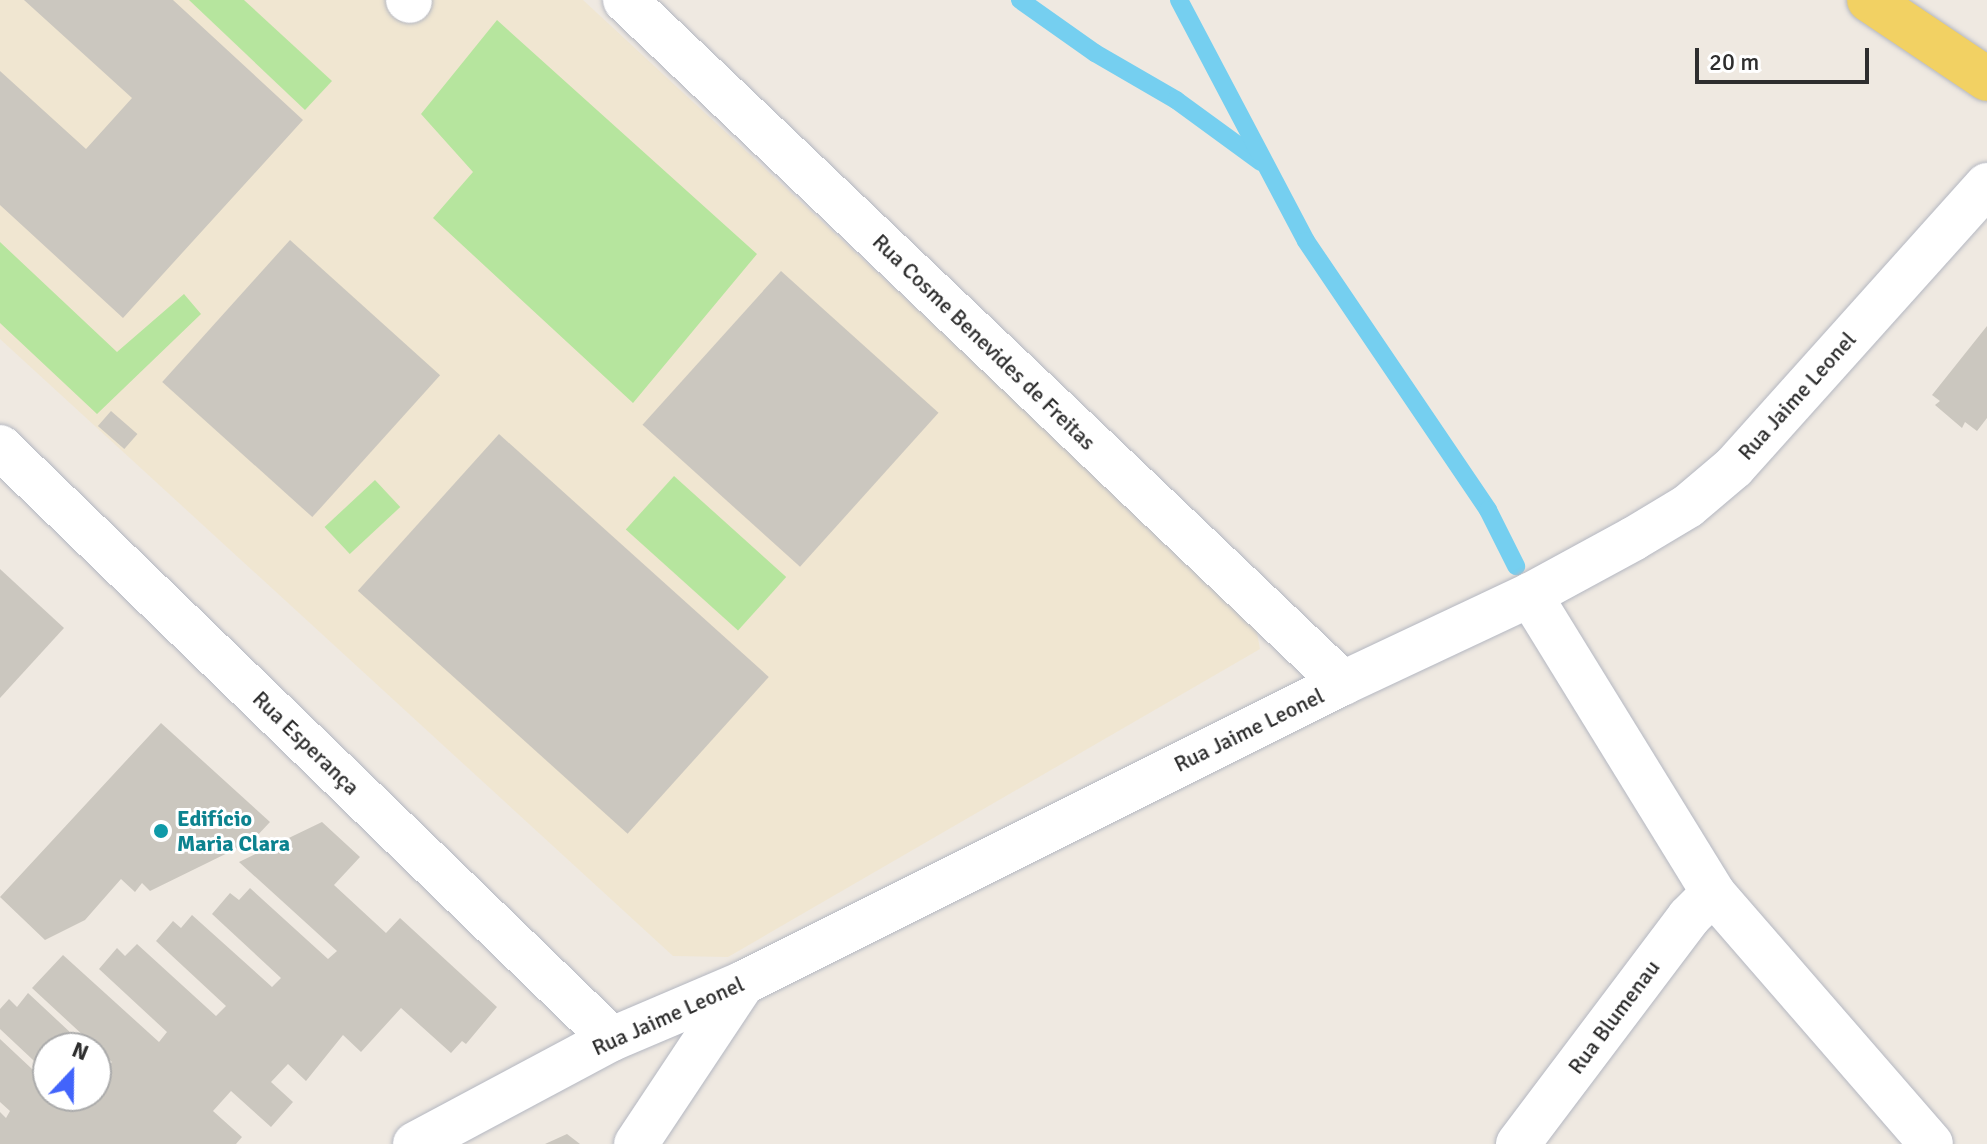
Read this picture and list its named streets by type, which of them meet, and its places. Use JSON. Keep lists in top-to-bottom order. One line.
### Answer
{"streets":{"street":["Rua Cosme Benevides de Freitas","Rua Jaime Leonel","Rua Esperança","Rua Blumenau"]},"crossings":[["Rua Cosme Benevides de Freitas","Rua Jaime Leonel"],["Rua Jaime Leonel","Rua Esperança"]],"places":["Edifício Maria Clara"],"scale_bar":"20 m","north":"top"}
